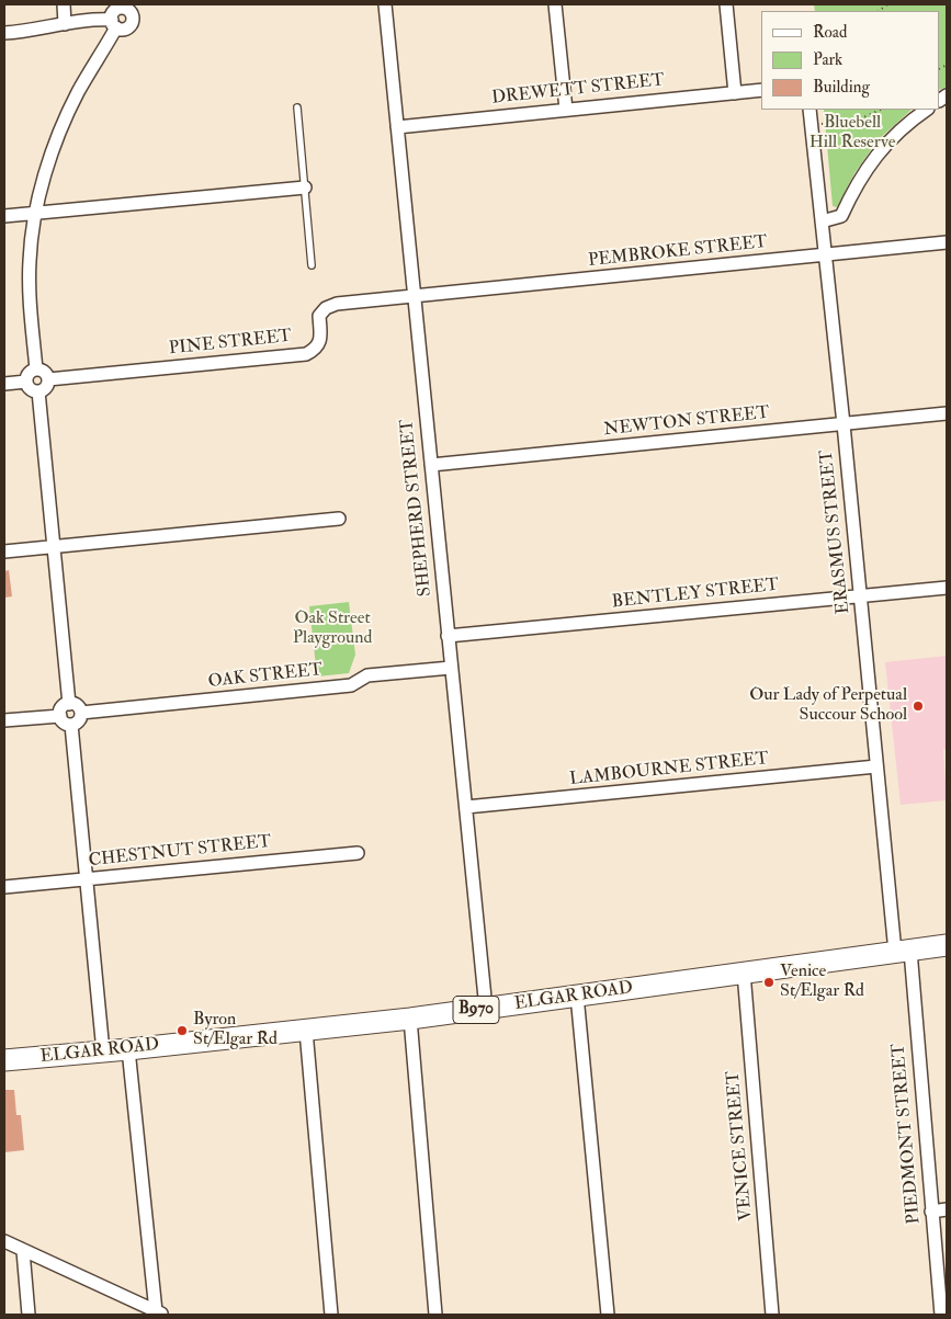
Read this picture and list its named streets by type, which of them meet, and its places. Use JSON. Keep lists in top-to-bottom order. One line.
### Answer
{"streets":{"main road":["ELGAR ROAD","B970"],"street":["DREWETT STREET","PEMBROKE STREET","PINE STREET","NEWTON STREET","SHEPHERD STREET","ERASMUS STREET","BENTLEY STREET","OAK STREET","LAMBOURNE STREET","CHESTNUT STREET","PIEDMONT STREET","VENICE STREET"]},"crossings":[["DREWETT STREET","SHEPHERD STREET"],["PEMBROKE STREET","PINE STREET"],["PEMBROKE STREET","SHEPHERD STREET"],["PEMBROKE STREET","ERASMUS STREET"],["PINE STREET","SHEPHERD STREET"],["NEWTON STREET","SHEPHERD STREET"],["NEWTON STREET","ERASMUS STREET"],["SHEPHERD STREET","BENTLEY STREET"],["SHEPHERD STREET","OAK STREET"],["SHEPHERD STREET","LAMBOURNE STREET"],["SHEPHERD STREET","ELGAR ROAD"],["ERASMUS STREET","BENTLEY STREET"],["ERASMUS STREET","LAMBOURNE STREET"],["ERASMUS STREET","ELGAR ROAD"],["ERASMUS STREET","PIEDMONT STREET"],["ELGAR ROAD","PIEDMONT STREET"],["ELGAR ROAD","VENICE STREET"]],"parks":["Bluebell Hill Reserve","Oak Street Playground"],"places":["Our Lady of Perpetual Succour School","Venice St/Elgar Rd","Byron St/Elgar Rd"],"legend":["Road","Park","Building"]}
